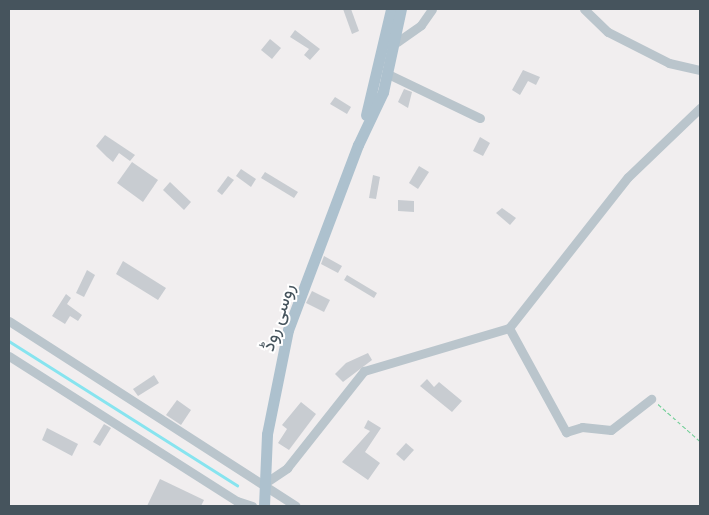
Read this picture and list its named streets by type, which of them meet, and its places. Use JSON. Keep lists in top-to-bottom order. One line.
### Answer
{"streets":{"main road":["روسی روڈ"]}}
